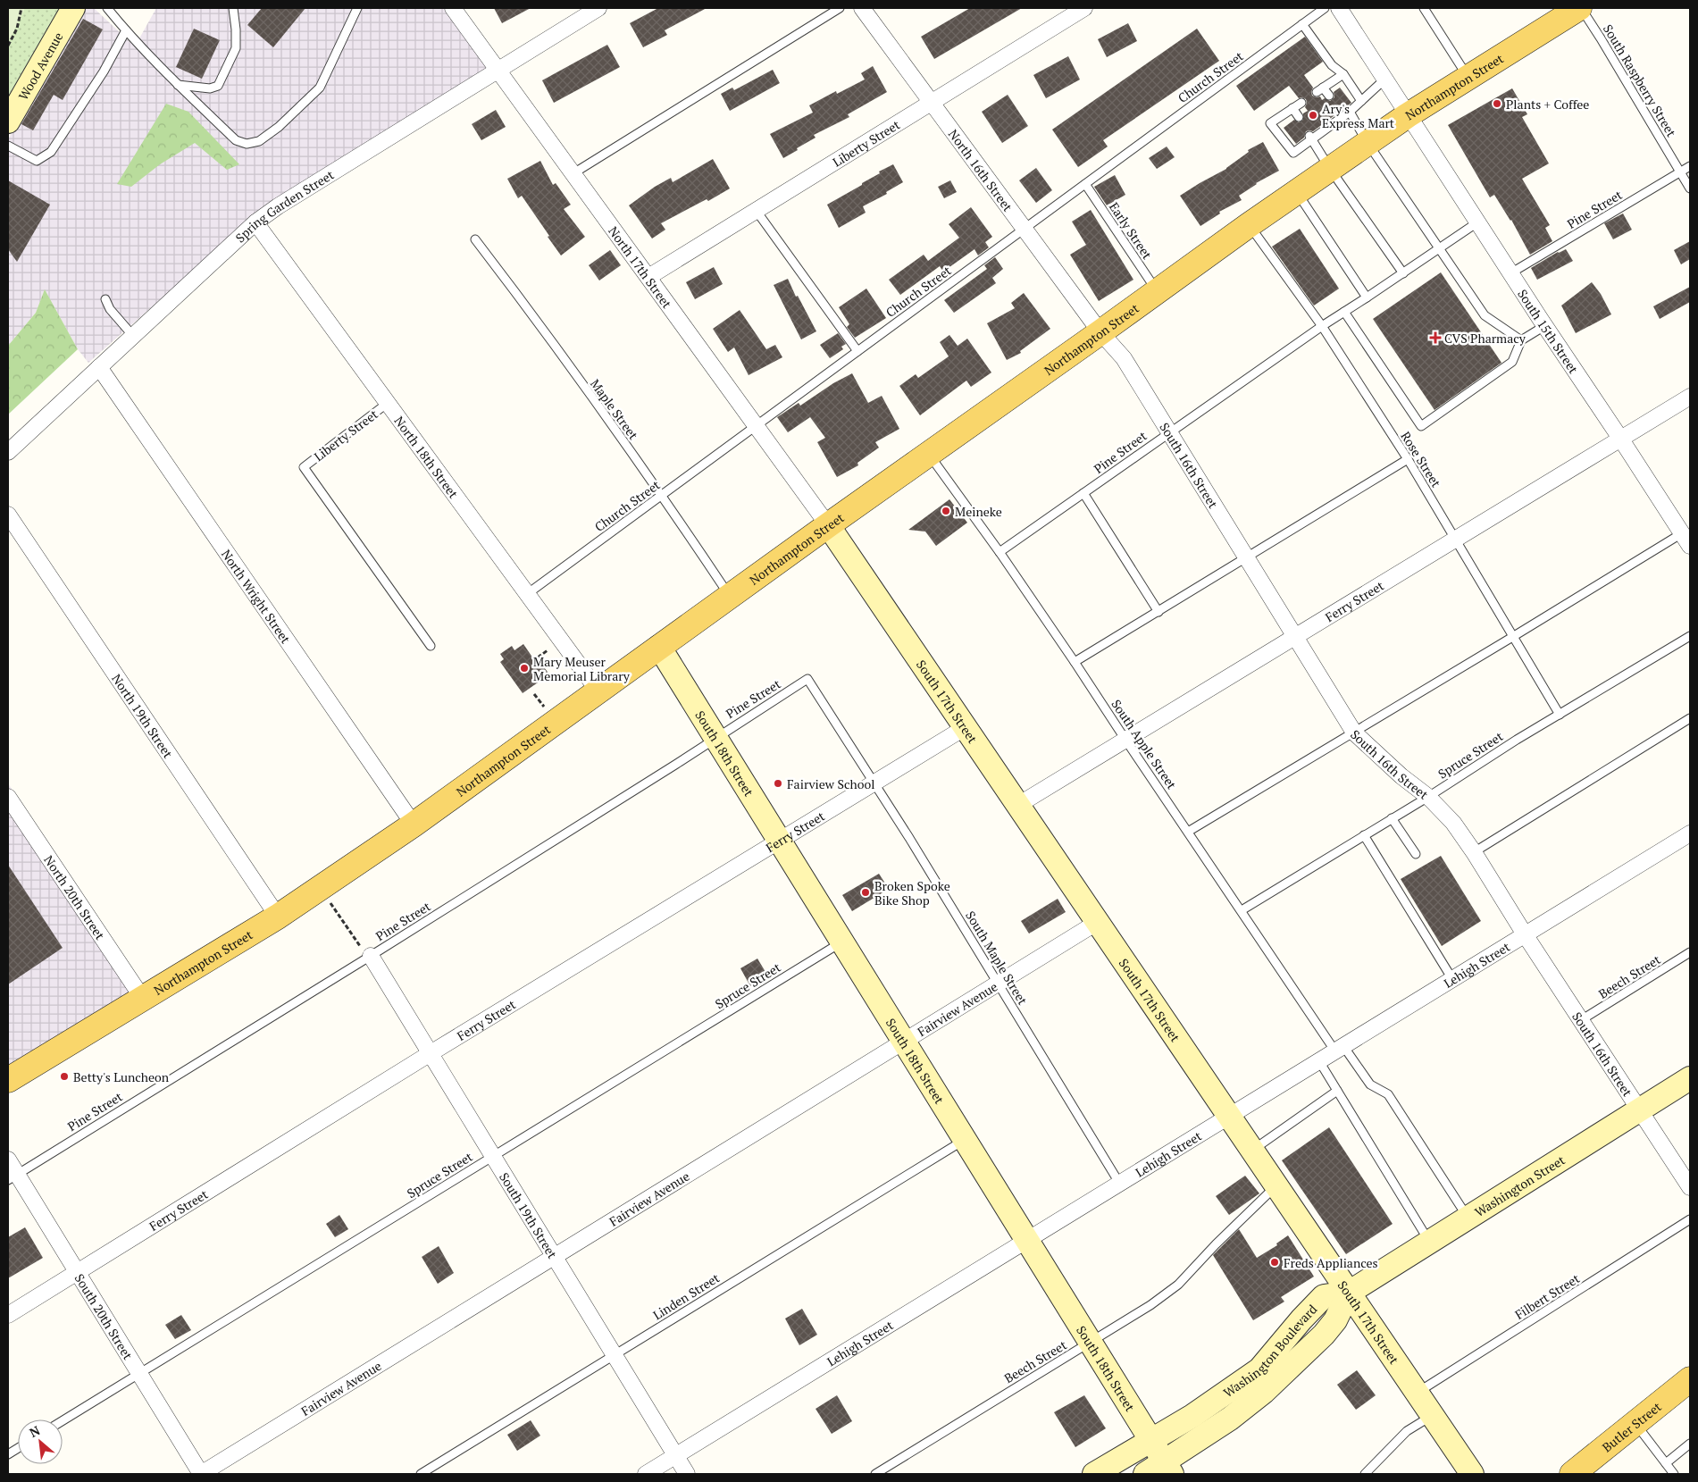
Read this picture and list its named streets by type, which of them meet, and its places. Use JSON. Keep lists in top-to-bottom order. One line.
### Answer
{"streets":{"main road":["Northampton Street","Butler Street"],"street":["Wood Avenue","Liberty Street","North 16th Street","Spring Garden Street","North 17th Street","South 15th Street","North 18th Street","South 16th Street","North Wright Street","Ferry Street","South 17th Street","North 19th Street","South 18th Street","North 20th Street","Lehigh Street","Fairview Avenue","Washington Street","South 19th Street","South 20th Street","Washington Boulevard"],"lane":["Church Street","South Raspberry Street","Pine Street","Early Street","Maple Street","Rose Street","South Apple Street","Spruce Street","South Maple Street","Beech Street","Linden Street","Filbert Street"]},"crossings":[["Church Street","North 16th Street"],["Church Street","Early Street"],["Church Street","North 17th Street"],["Church Street","Maple Street"],["Church Street","North 18th Street"],["South Raspberry Street","Northampton Street"],["South Raspberry Street","Pine Street"],["Northampton Street","North 16th Street"],["Northampton Street","Early Street"],["Northampton Street","North 17th Street"],["Northampton Street","South 15th Street"],["Northampton Street","Maple Street"],["Northampton Street","North 18th Street"],["Northampton Street","Rose Street"],["Northampton Street","South 16th Street"],["Northampton Street","North Wright Street"],["Northampton Street","South 17th Street"],["Northampton Street","North 19th Street"],["Northampton Street","South Apple Street"],["Northampton Street","South 18th Street"],["Northampton Street","North 20th Street"],["Liberty Street","North 16th Street"],["Liberty Street","North 17th Street"],["Liberty Street","North 18th Street"],["North 16th Street","South 16th Street"],["Spring Garden Street","North 17th Street"],["Spring Garden Street","North 18th Street"],["Spring Garden Street","North Wright Street"],["Pine Street","South 15th Street"],["Pine Street","Rose Street"],["Pine Street","South 16th Street"],["Pine Street","South Apple Street"],["Pine Street","South 18th Street"],["Pine Street","South Maple Street"],["Pine Street","South 19th Street"],["Pine Street","South 20th Street"],["North 17th Street","South 17th Street"],["South 15th Street","Ferry Street"],["Rose Street","Ferry Street"],["Rose Street","Spruce Street"],["South 16th Street","Ferry Street"],["South 16th Street","Spruce Street"],["South 16th Street","Lehigh Street"],["South 16th Street","Beech Street"],["South 16th Street","Washington Street"],["Ferry Street","South 17th Street"],["Ferry Street","South Apple Street"],["Ferry Street","South 18th Street"],["Ferry Street","South Maple Street"],["Ferry Street","South 19th Street"],["Ferry Street","South 20th Street"],["South 17th Street","Lehigh Street"],["South 17th Street","Beech Street"],["South 17th Street","Fairview Avenue"],["South 17th Street","Washington Street"],["South 17th Street","Filbert Street"],["South 17th Street","Washington Boulevard"],["South Apple Street","Spruce Street"],["South Apple Street","Lehigh Street"],["South Apple Street","Washington Street"],["South 18th Street","Spruce Street"],["South 18th Street","Lehigh Street"],["South 18th Street","Beech Street"],["South 18th Street","Fairview Avenue"],["South 18th Street","Linden Street"],["South 18th Street","Washington Boulevard"],["Spruce Street","South 19th Street"],["Spruce Street","South 20th Street"],["South Maple Street","Lehigh Street"],["South Maple Street","Fairview Avenue"],["Lehigh Street","South 19th Street"],["Fairview Avenue","South 19th Street"],["Fairview Avenue","South 20th Street"],["Washington Street","Washington Boulevard"],["South 19th Street","Linden Street"]],"places":{"other":["Plants + Coffee","Ary's Express Mart","Meineke","Mary Meuser Memorial Library","Fairview School","Broken Spoke Bike Shop","Betty's Luncheon","Freds Appliances"],"health":["CVS Pharmacy"]},"north":"top left"}
